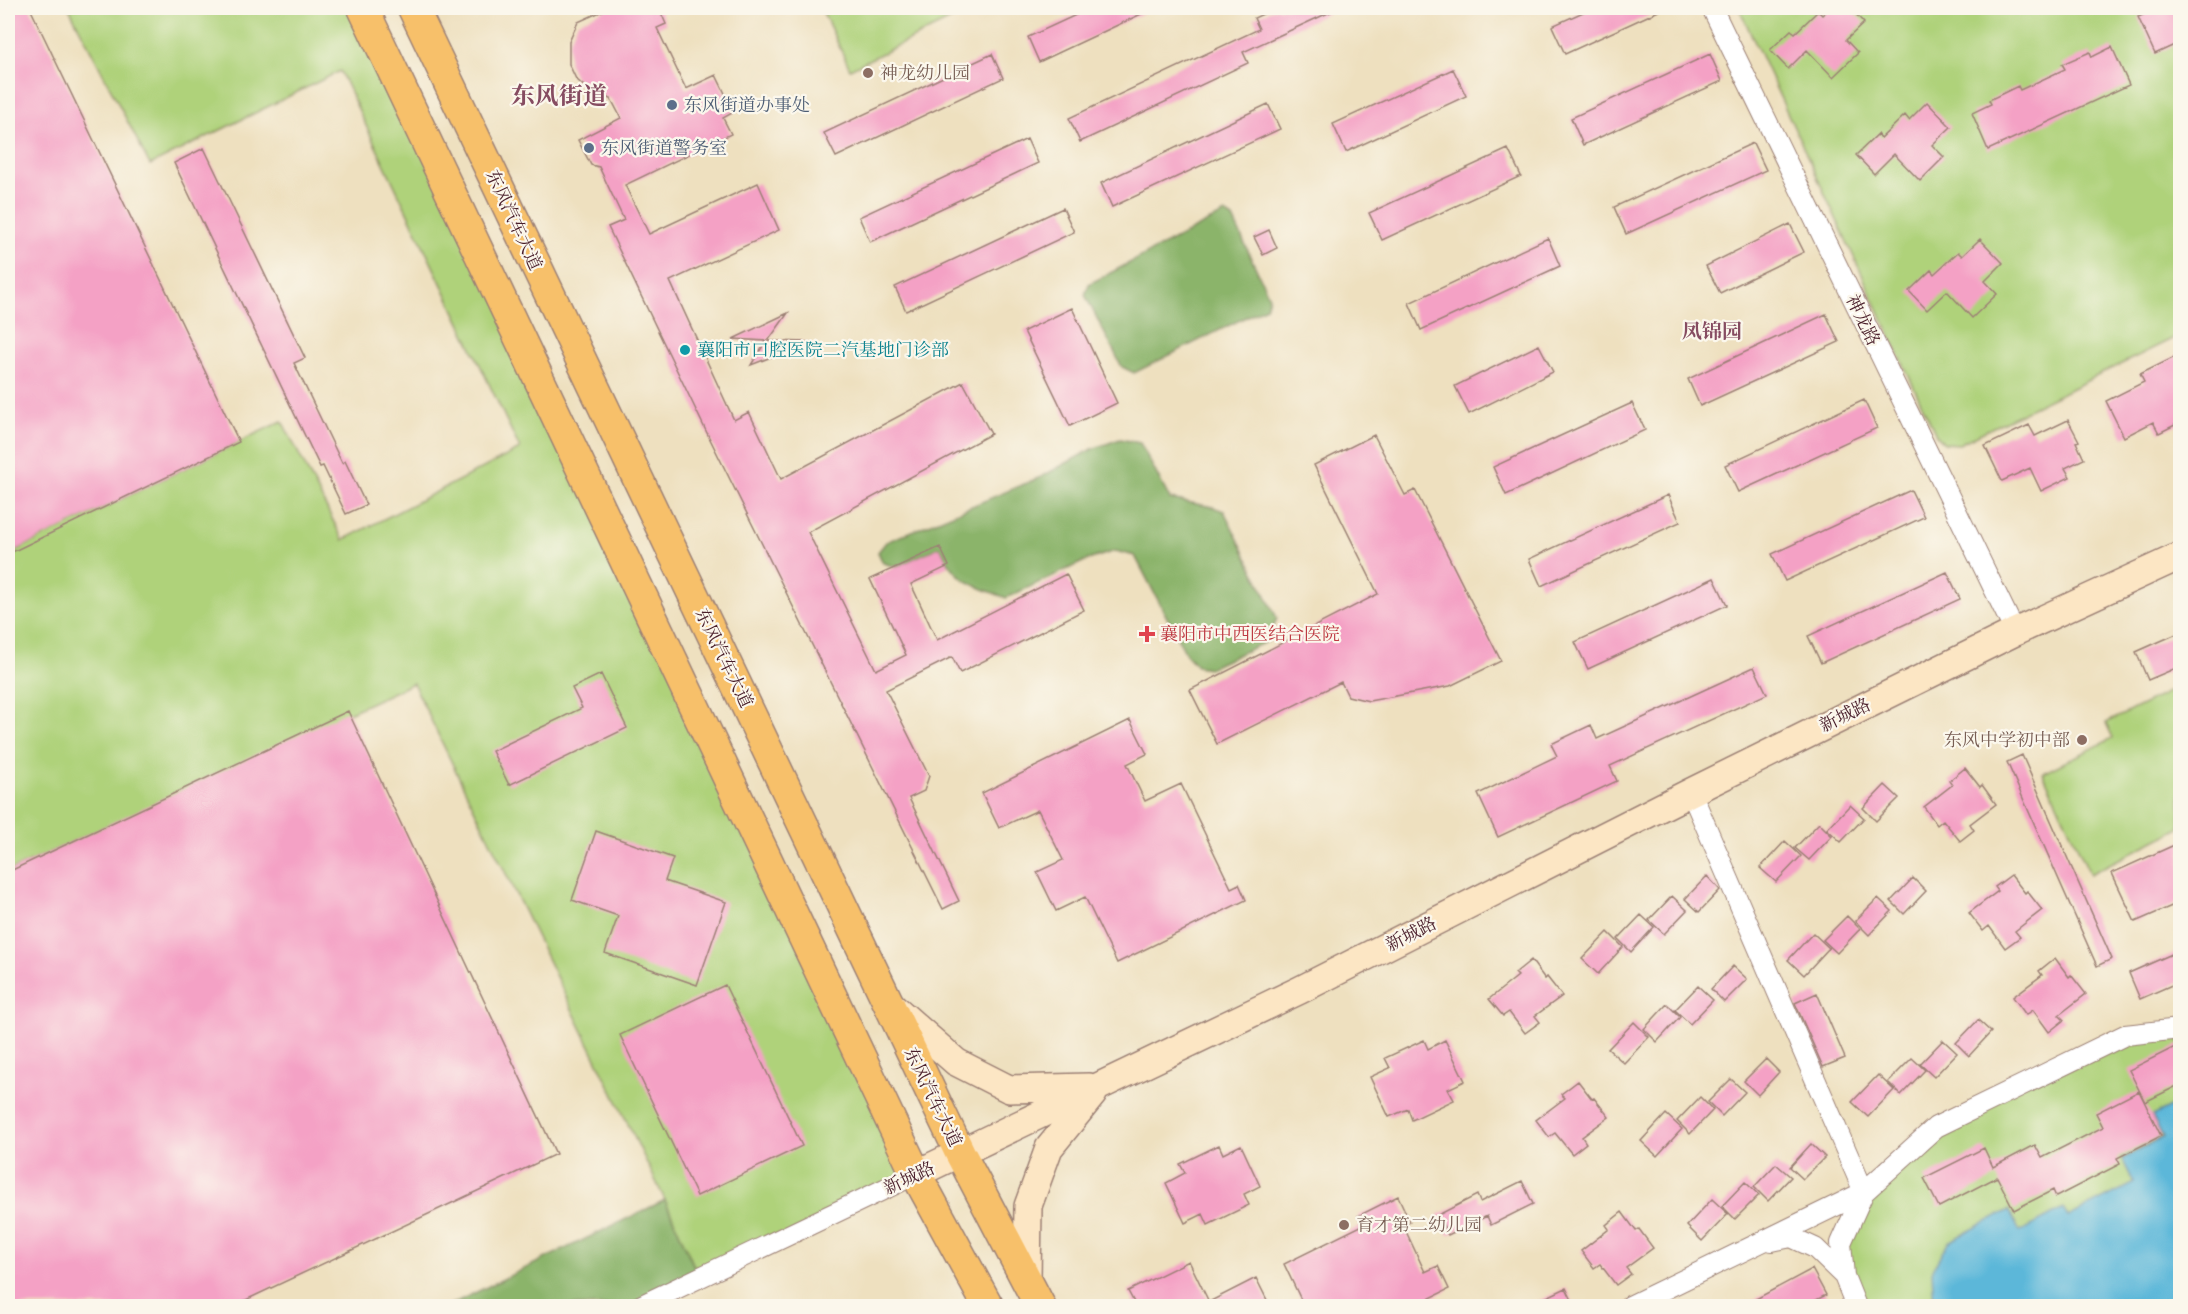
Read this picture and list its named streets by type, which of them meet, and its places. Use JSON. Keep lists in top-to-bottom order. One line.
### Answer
{"streets":{"main road":["东风汽车大道"],"street":["神龙路","新城路"]},"crossings":[["东风汽车大道","新城路"],["神龙路","新城路"]],"districts":["东风街道","凤锦园"],"places":{"other":["神龙幼儿园","东风街道办事处","东风街道警务室","襄阳市口腔医院二汽基地门诊部","东风中学初中部","育才第二幼儿园"],"health":["襄阳市中西医结合医院"]}}
